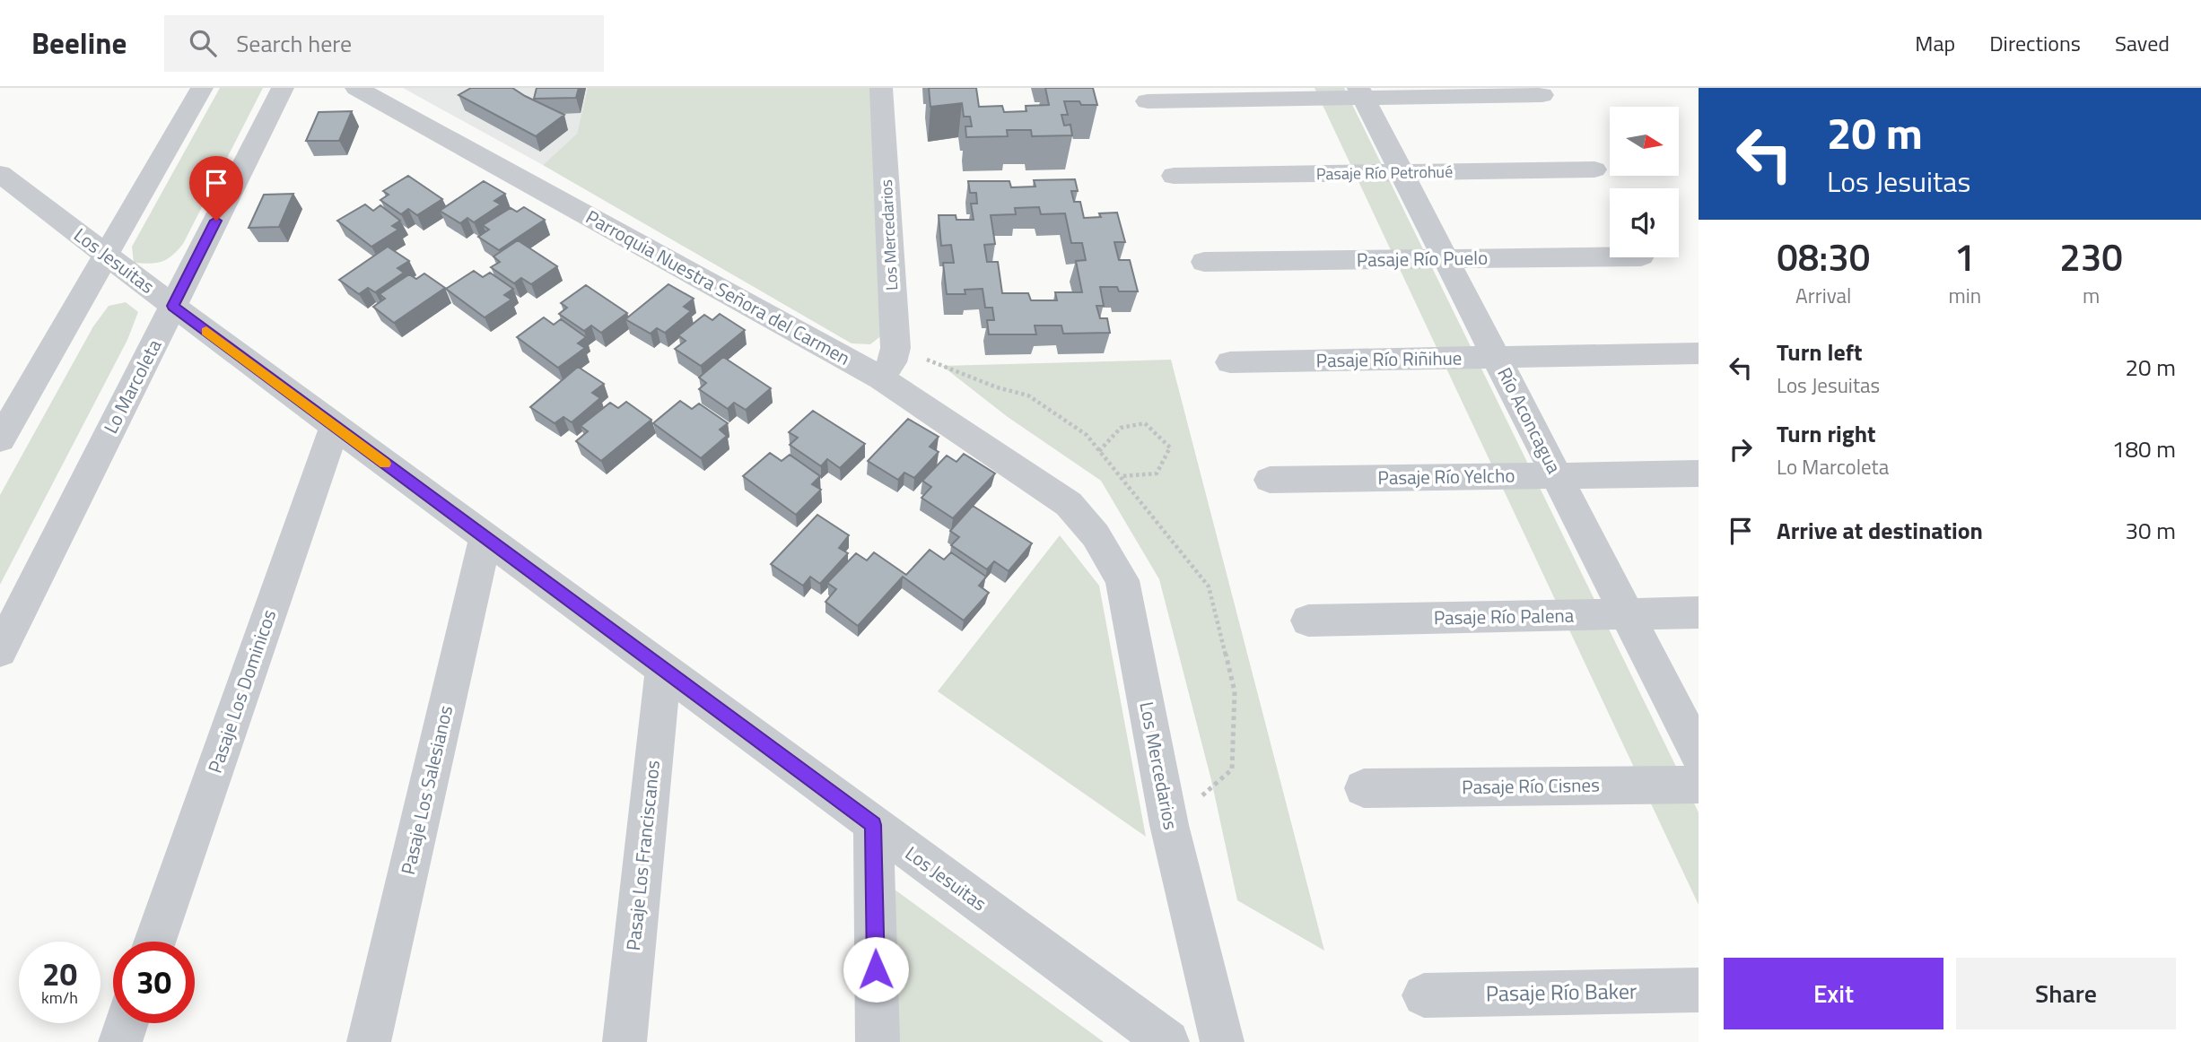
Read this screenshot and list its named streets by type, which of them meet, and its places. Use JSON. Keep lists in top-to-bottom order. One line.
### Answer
{"streets":{"street":["Pasaje Río Petrohué","Los Mercedarios","Pasaje Río Puelo","Los Jesuitas","Parroquia Nuestra Señora del Carmen","Pasaje Río Riñihue","Lo Marcoleta","Río Aconcagua","Pasaje Río Yelcho","Pasaje Río Palena","Pasaje Los Dominicos","Pasaje Río Cisnes","Pasaje Los Salesianos","Pasaje Los Franciscanos","Pasaje Río Baker"]},"crossings":[["Pasaje Río Petrohué","Río Aconcagua"],["Los Mercedarios","Parroquia Nuestra Señora del Carmen"],["Pasaje Río Puelo","Río Aconcagua"],["Los Jesuitas","Lo Marcoleta"],["Los Jesuitas","Pasaje Los Dominicos"],["Los Jesuitas","Pasaje Los Salesianos"],["Los Jesuitas","Pasaje Los Franciscanos"],["Pasaje Río Riñihue","Río Aconcagua"],["Río Aconcagua","Pasaje Río Yelcho"],["Río Aconcagua","Pasaje Río Palena"]],"north":"right","page":{"header":"Beeline","search":"Search here","nav":["Map","Directions","Saved"],"turn":["20 m","Los Jesuitas"],"eta":["08:30","Arrival","1","min","230","m"],"list":[{"name":"Turn left","note":"Los Jesuitas","value":"20 m"},{"name":"Turn right","note":"Lo Marcoleta","value":"180 m"},{"name":"Arrive at destination","value":"30 m"}],"speed":"20 km/h","limit":"30","buttons":["Exit","Share"]}}
